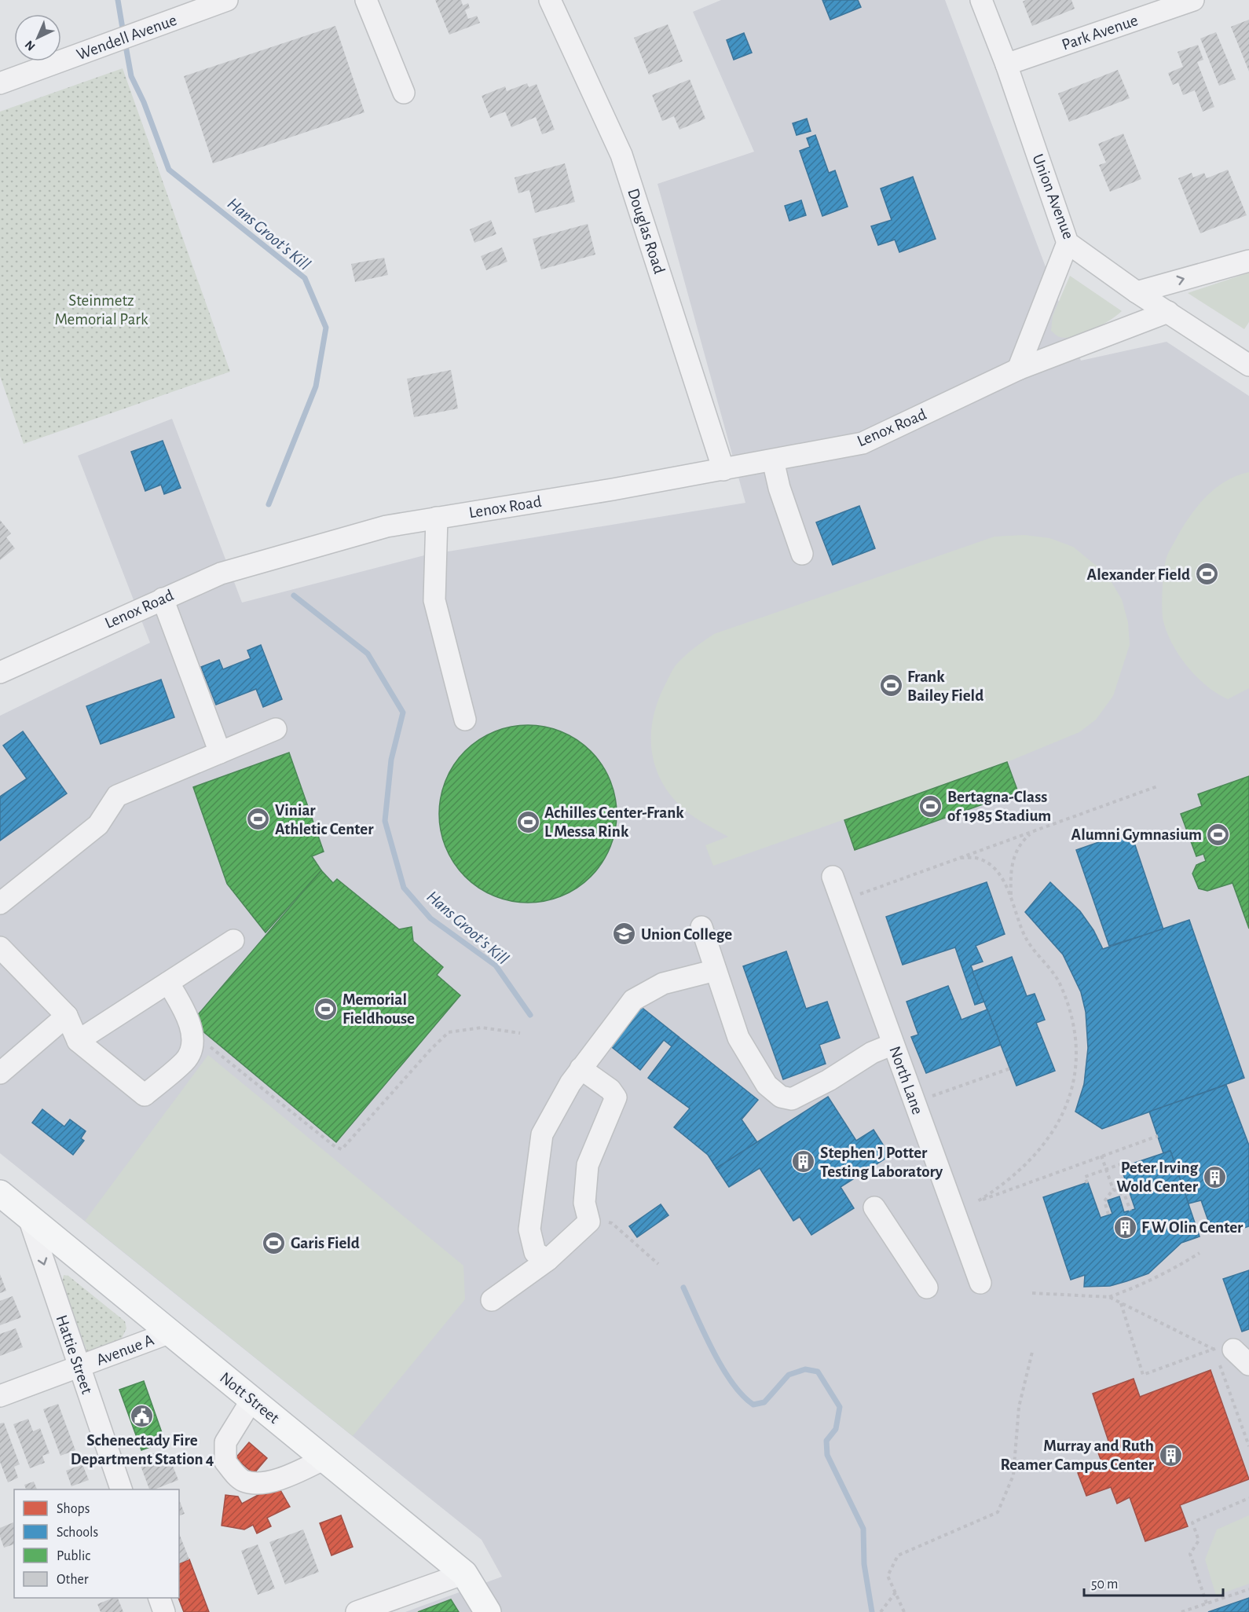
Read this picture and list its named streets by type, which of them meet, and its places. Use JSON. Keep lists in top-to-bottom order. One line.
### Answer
{"streets":{"main road":["Nott Street"],"street":["Park Avenue","Wendell Avenue","Union Avenue","Douglas Road","Lenox Road","North Lane","Avenue A","Hattie Street"]},"crossings":[["Park Avenue","Union Avenue"],["Union Avenue","Lenox Road"],["Douglas Road","Lenox Road"],["Avenue A","Hattie Street"],["Avenue A","Nott Street"],["Hattie Street","Nott Street"]],"one_way":["Hattie Street"],"water":["Hans Groot's Kill"],"parks":["Steinmetz Memorial Park"],"places":{"sports":["Alexander Field","Frank Bailey Field","Bertagna-Class of 1985 Stadium","Viniar Athletic Center","Achilles Center-Frank L Messa Rink","Alumni Gymnasium","Memorial Fieldhouse","Garis Field"],"school or university":["Union College"],"building":["Stephen J Potter Testing Laboratory","Peter Irving Wold Center","F W Olin Center","Murray and Ruth Reamer Campus Center"],"public building":["Schenectady Fire Department Station 4"]},"legend":["Shops","Schools","Public","Other"],"scale_bar":"50 m","north":"bottom left"}
